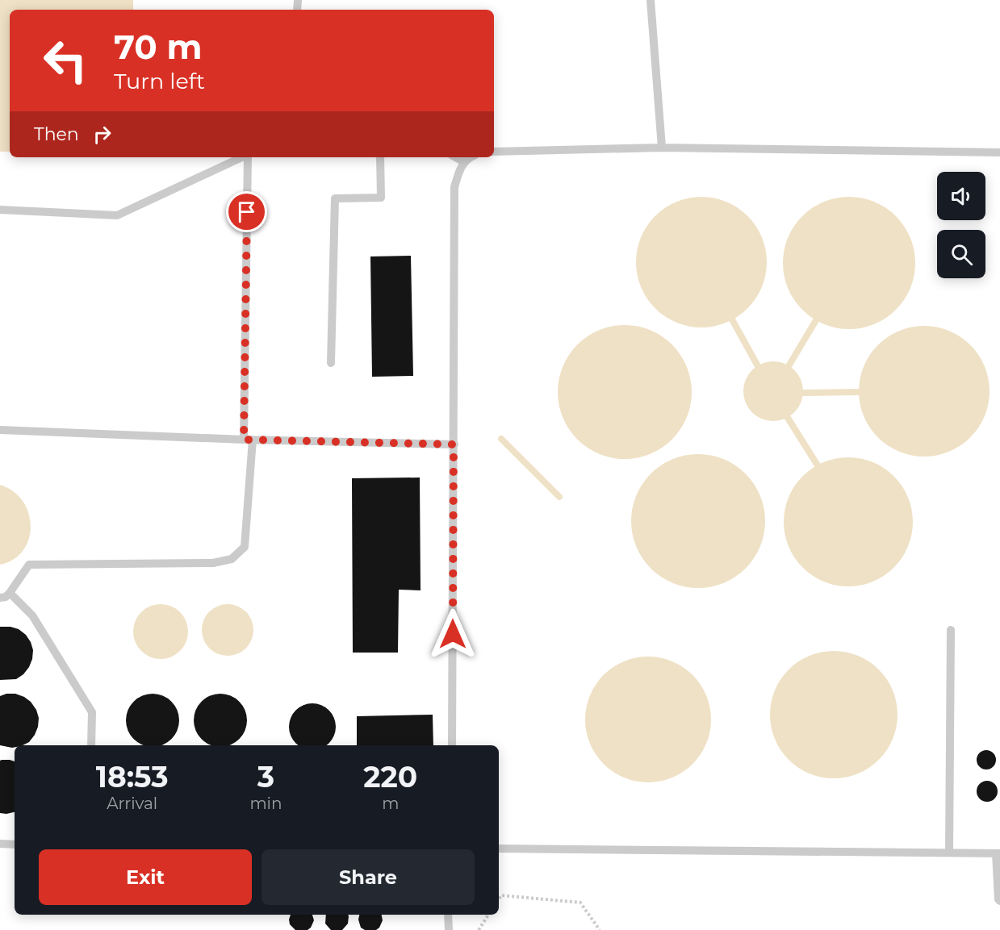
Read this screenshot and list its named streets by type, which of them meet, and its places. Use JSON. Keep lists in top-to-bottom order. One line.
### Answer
{"page":{"turn":["70 m","Turn left"],"then":"Then","eta":["18:53","Arrival","3","min","220","m"],"buttons":["Exit","Share"]}}
